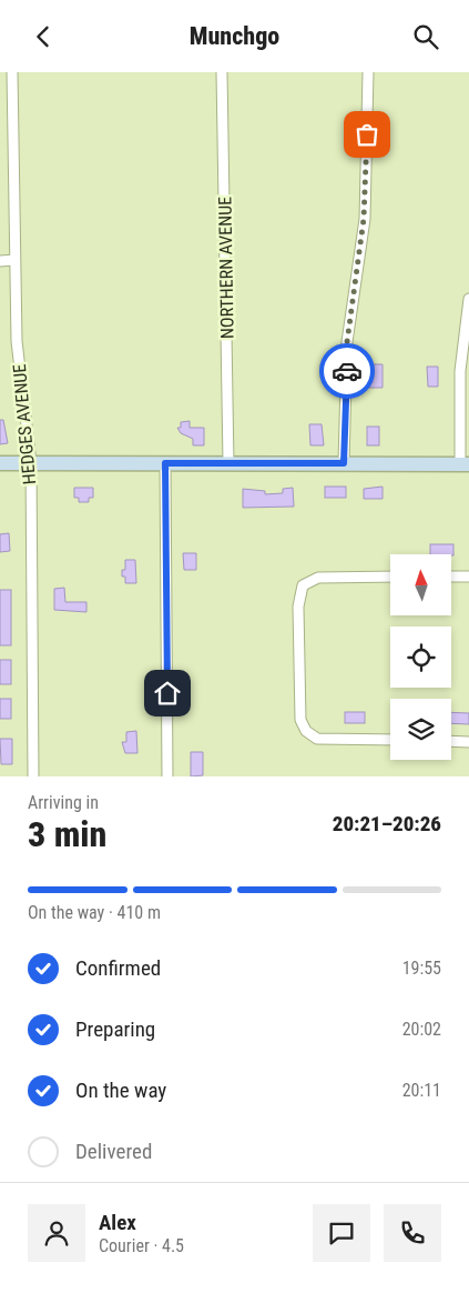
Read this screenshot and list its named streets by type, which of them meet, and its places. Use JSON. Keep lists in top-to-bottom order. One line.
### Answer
{"streets":{"street":["NORTHERN AVENUE","HEDGES AVENUE"]},"north":"top","page":{"header":"Munchgo","heading":["3 min","Arriving in","20:21–20:26"],"panel":["Alex","Courier · 4.5"],"bar":"On the way · 410 m","list":[["Confirmed","19:55"],["Preparing","20:02"],["On the way","20:11"],"Delivered"]}}
